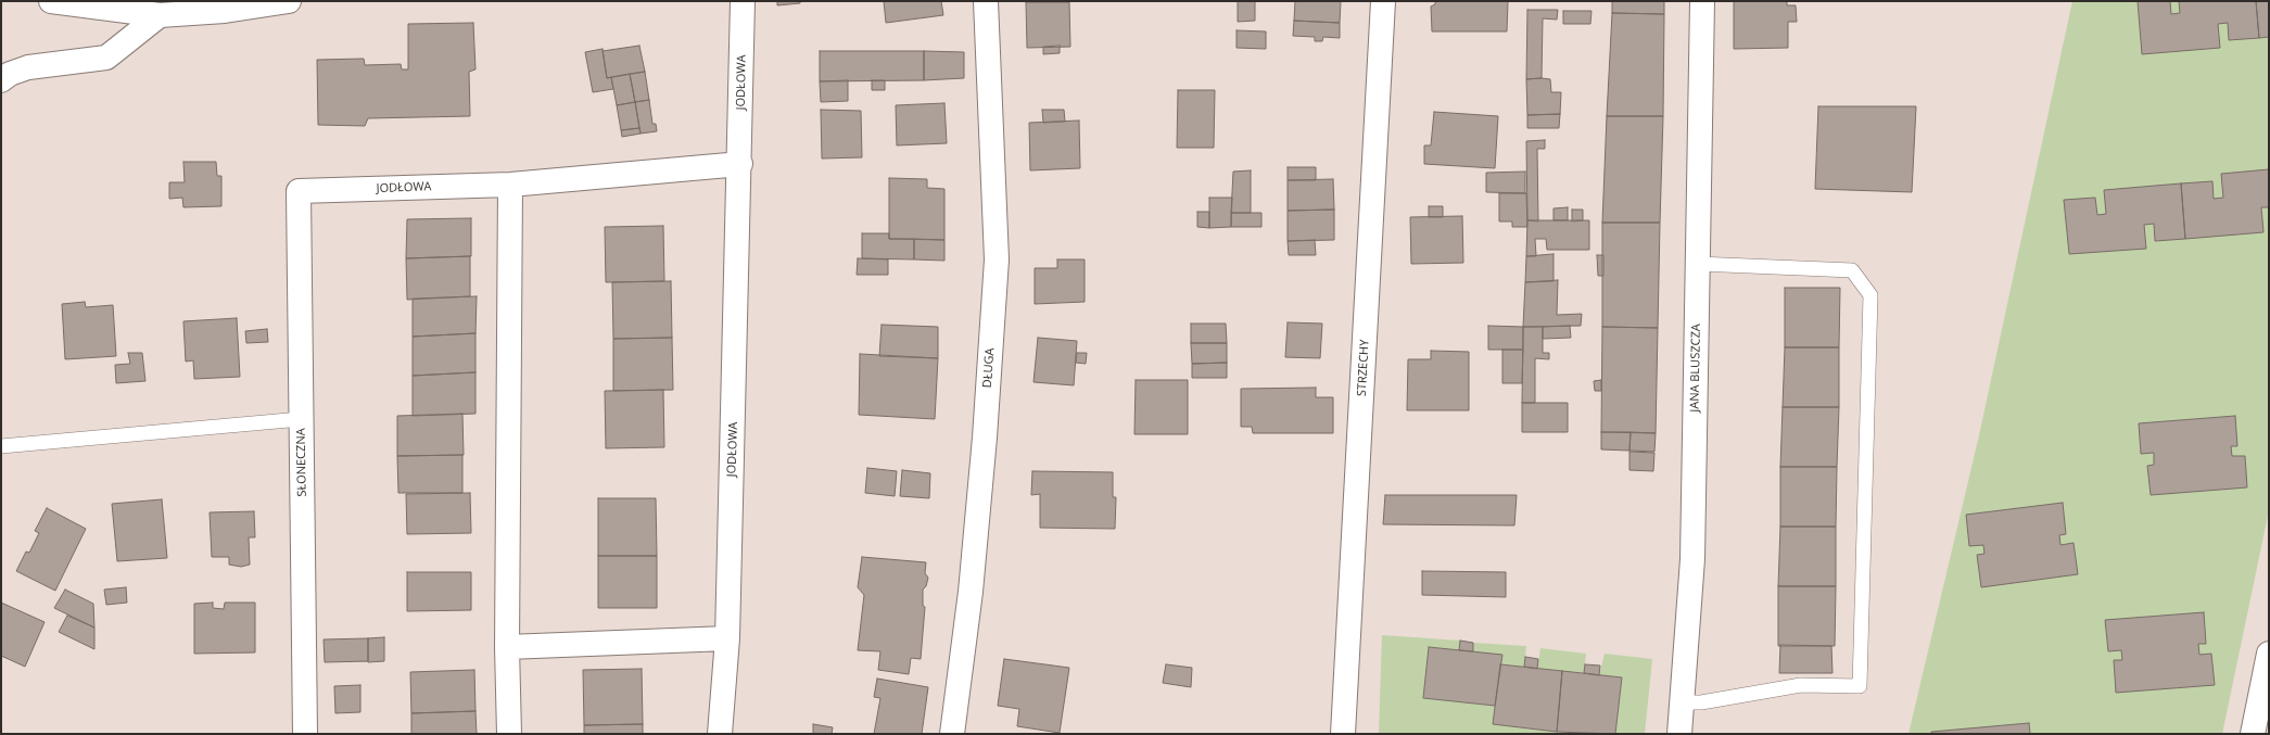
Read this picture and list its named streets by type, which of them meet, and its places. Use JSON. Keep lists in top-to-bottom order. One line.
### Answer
{"streets":{"street":["JODŁOWA","DŁUGA","STRZECHY","JANA BLUSZCZA","SŁONECZNA"]},"crossings":[["JODŁOWA","SŁONECZNA"]]}
